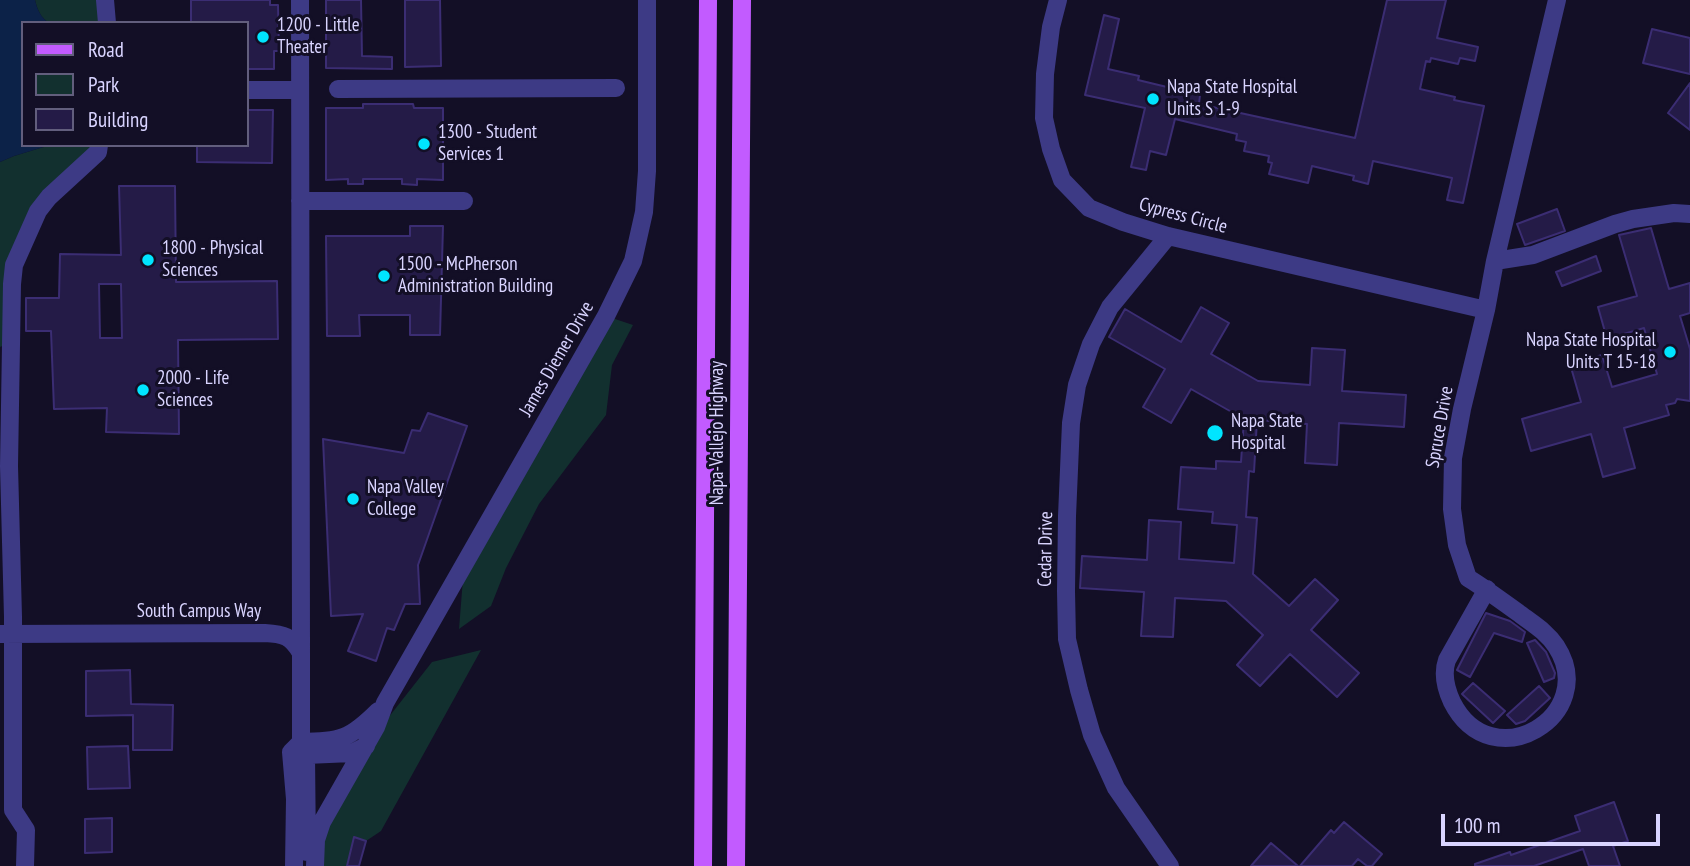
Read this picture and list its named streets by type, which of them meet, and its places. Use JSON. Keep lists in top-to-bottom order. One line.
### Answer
{"streets":{"main road":["Napa-Vallejo Highway"],"street":["Cypress Circle","James Diemer Drive","Spruce Drive","Cedar Drive","South Campus Way"]},"crossings":[["Cypress Circle","Spruce Drive"],["Cypress Circle","Cedar Drive"]],"places":["1200 - Little Theater","Napa State Hospital Units S 1-9","1300 - Student Services 1","1800 - Physical Sciences","1500 - McPherson Administration Building","Napa State Hospital Units T 15-18","2000 - Life Sciences","Napa State Hospital","Napa Valley College"],"legend":["Road","Park","Building"],"scale_bar":"100 m"}
